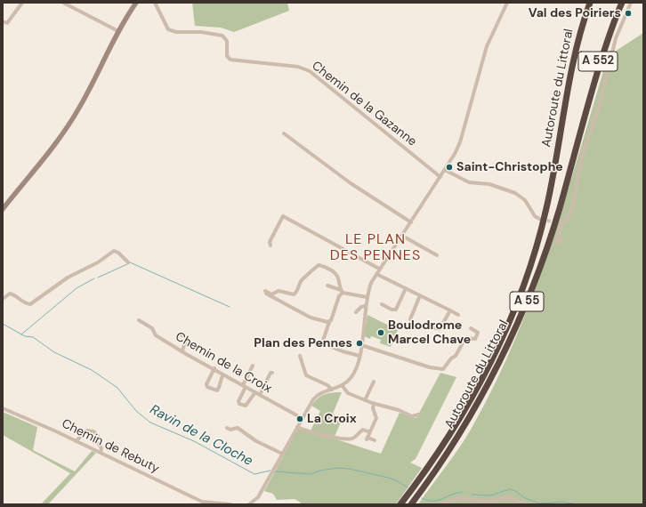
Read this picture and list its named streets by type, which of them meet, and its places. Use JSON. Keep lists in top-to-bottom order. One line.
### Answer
{"streets":{"highway":["A 552","Autoroute du Littoral","A 55"],"street":["Chemin de la Gazanne","Chemin de la Croix","Chemin de Rebuty"]},"crossings":[["A 552","Autoroute du Littoral"]],"districts":["LE PLAN DES PENNES"],"water":["Ravin de la Cloche"],"places":["Val des Poiriers","Saint-Christophe","Boulodrome Marcel Chave","Plan des Pennes","La Croix"]}
